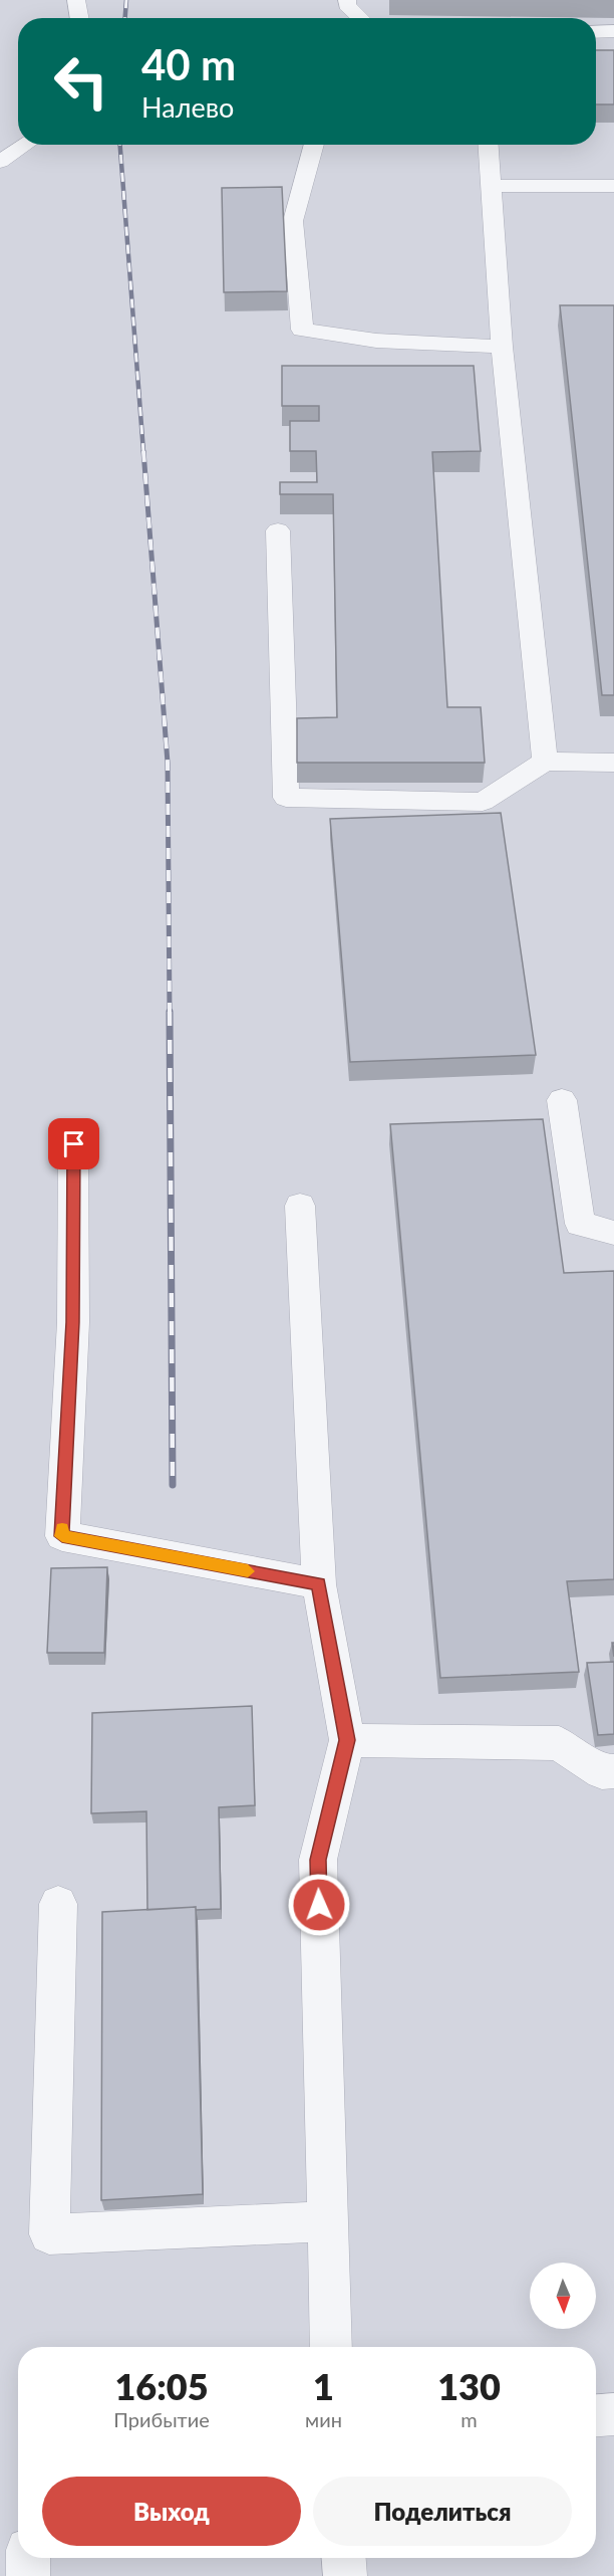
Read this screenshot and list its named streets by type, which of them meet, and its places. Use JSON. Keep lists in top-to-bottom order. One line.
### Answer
{"north":"bottom","page":{"turn":["40 m","Налево"],"eta":["16:05","Прибытие","1","мин","130","m"],"buttons":["Выход","Поделиться"]}}
